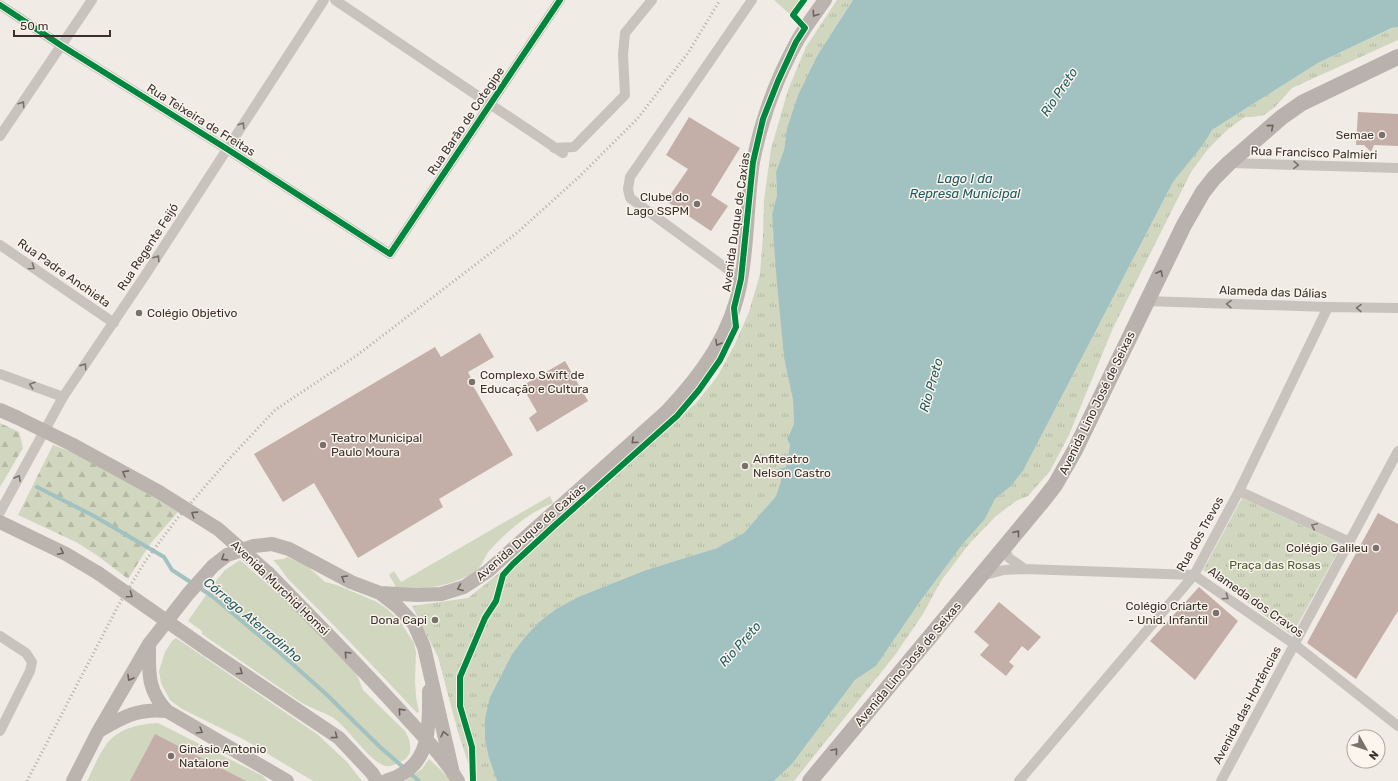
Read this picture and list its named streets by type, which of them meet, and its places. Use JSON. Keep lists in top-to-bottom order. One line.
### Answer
{"streets":{"main road":["Avenida Duque de Caxias","Avenida Lino José de Seixas","Avenida Murchid Homsi"],"street":["Rua Teixeira de Freitas","Rua Barão de Cotegipe","Rua Francisco Palmieri","Rua Regente Feijó","Rua Padre Anchieta","Alameda das Dálias","Rua dos Trevos","Alameda dos Cravos","Avenida das Hortências"]},"crossings":[["Rua Teixeira de Freitas","Rua Barão de Cotegipe"],["Rua Teixeira de Freitas","Rua Regente Feijó"],["Rua Francisco Palmieri","Avenida Lino José de Seixas"],["Rua Regente Feijó","Rua Padre Anchieta"],["Alameda das Dálias","Avenida Lino José de Seixas"],["Alameda das Dálias","Rua dos Trevos"],["Avenida Lino José de Seixas","Alameda dos Cravos"],["Rua dos Trevos","Alameda dos Cravos"],["Alameda dos Cravos","Avenida das Hortências"]],"one_way":["Rua Francisco Palmieri","Avenida Duque de Caxias","Rua Regente Feijó","Rua Padre Anchieta","Alameda das Dálias","Avenida Lino José de Seixas"],"water":["Rio Preto","Lago I da Represa Municipal","Córrego Aterradinho"],"parks":["Praça das Rosas"],"places":["Semae","Clube do Lago SSPM","Colégio Objetivo","Complexo Swift de Educação e Cultura","Teatro Municipal Paulo Moura","Anfiteatro Nelson Castro","Colégio Galileu","Colégio Criarte - Unid. Infantil","Dona Capi","Ginásio Antonio Natalone"],"scale_bar":"50 m","north":"bottom right"}
